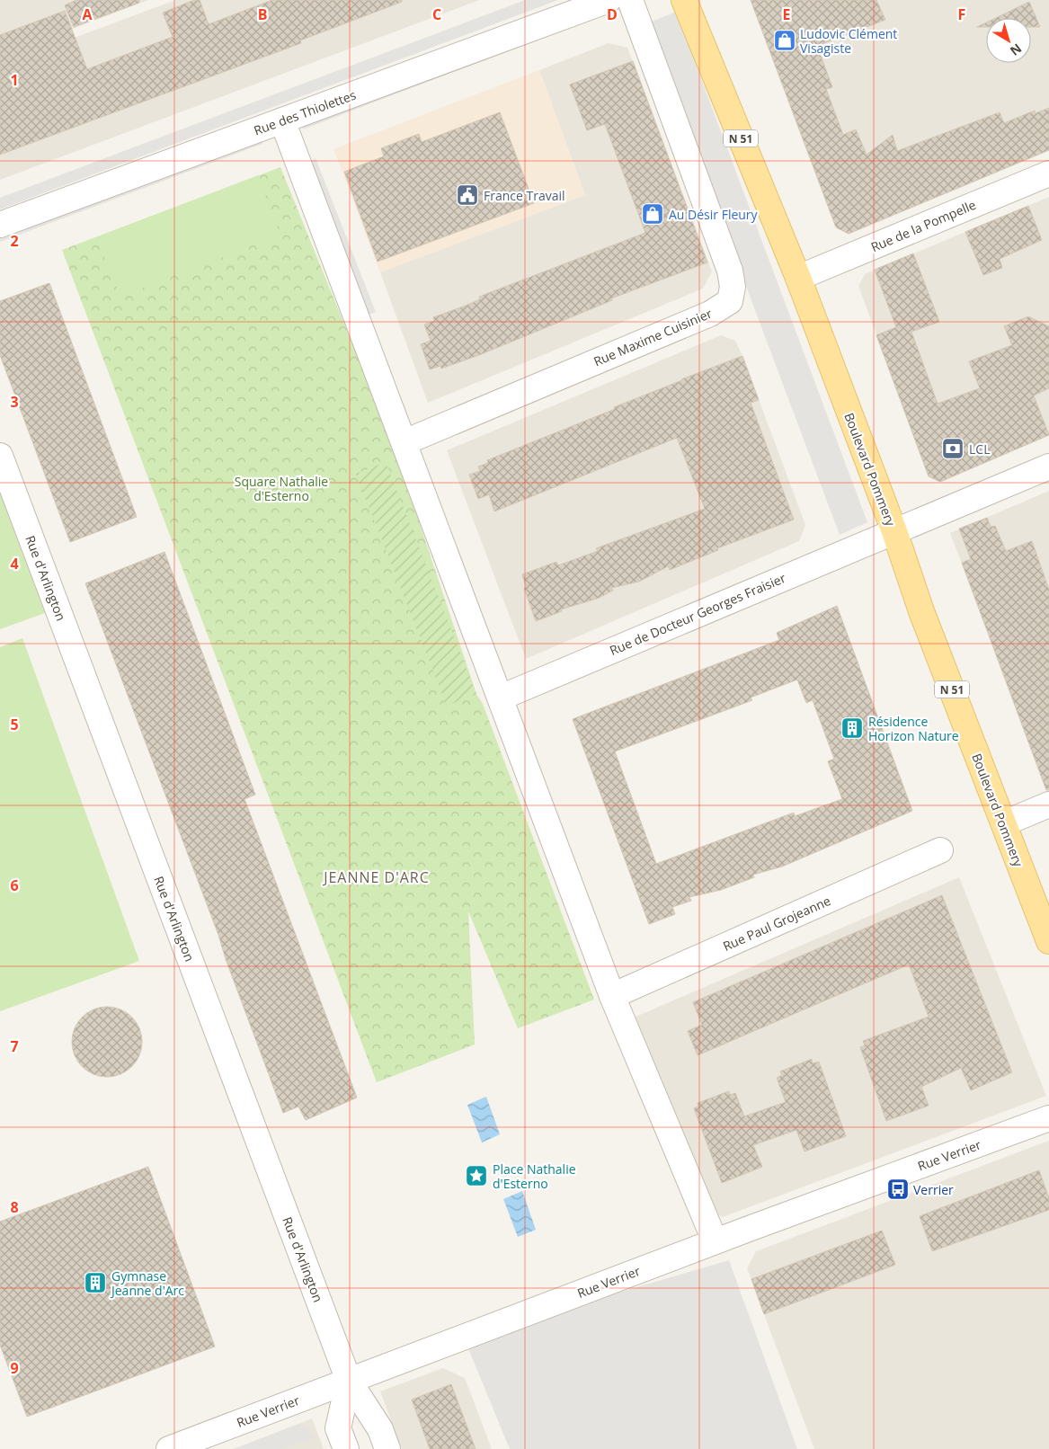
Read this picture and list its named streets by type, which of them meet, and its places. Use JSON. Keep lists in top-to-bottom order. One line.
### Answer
{"streets":{"main road":["N 51","Boulevard Pommery"],"street":["Rue des Thiolettes","Rue de la Pompelle","Rue Maxime Cuisinier","Rue d'Arlington","Rue de Docteur Georges Fraisier","Rue Paul Grojeanne","Rue Verrier"]},"crossings":[["Rue de la Pompelle","Boulevard Pommery"],["Boulevard Pommery","Rue de Docteur Georges Fraisier"],["Rue d'Arlington","Rue Verrier"]],"districts":["JEANNE D'ARC"],"parks":["Square Nathalie d'Esterno"],"places":{"shop":["Ludovic Clément Visagiste","Au Désir Fleury"],"public building":["France Travail"],"bank":["LCL"],"building":["Résidence Horizon Nature","Gymnase Jeanne d'Arc"],"place":["Place Nathalie d'Esterno"],"bus stop":["Verrier"]},"north":"bottom right","grid":{"columns":["A","B","C","D","E","F"],"rows":["1","2","3","4","5","6","7","8","9"]}}
